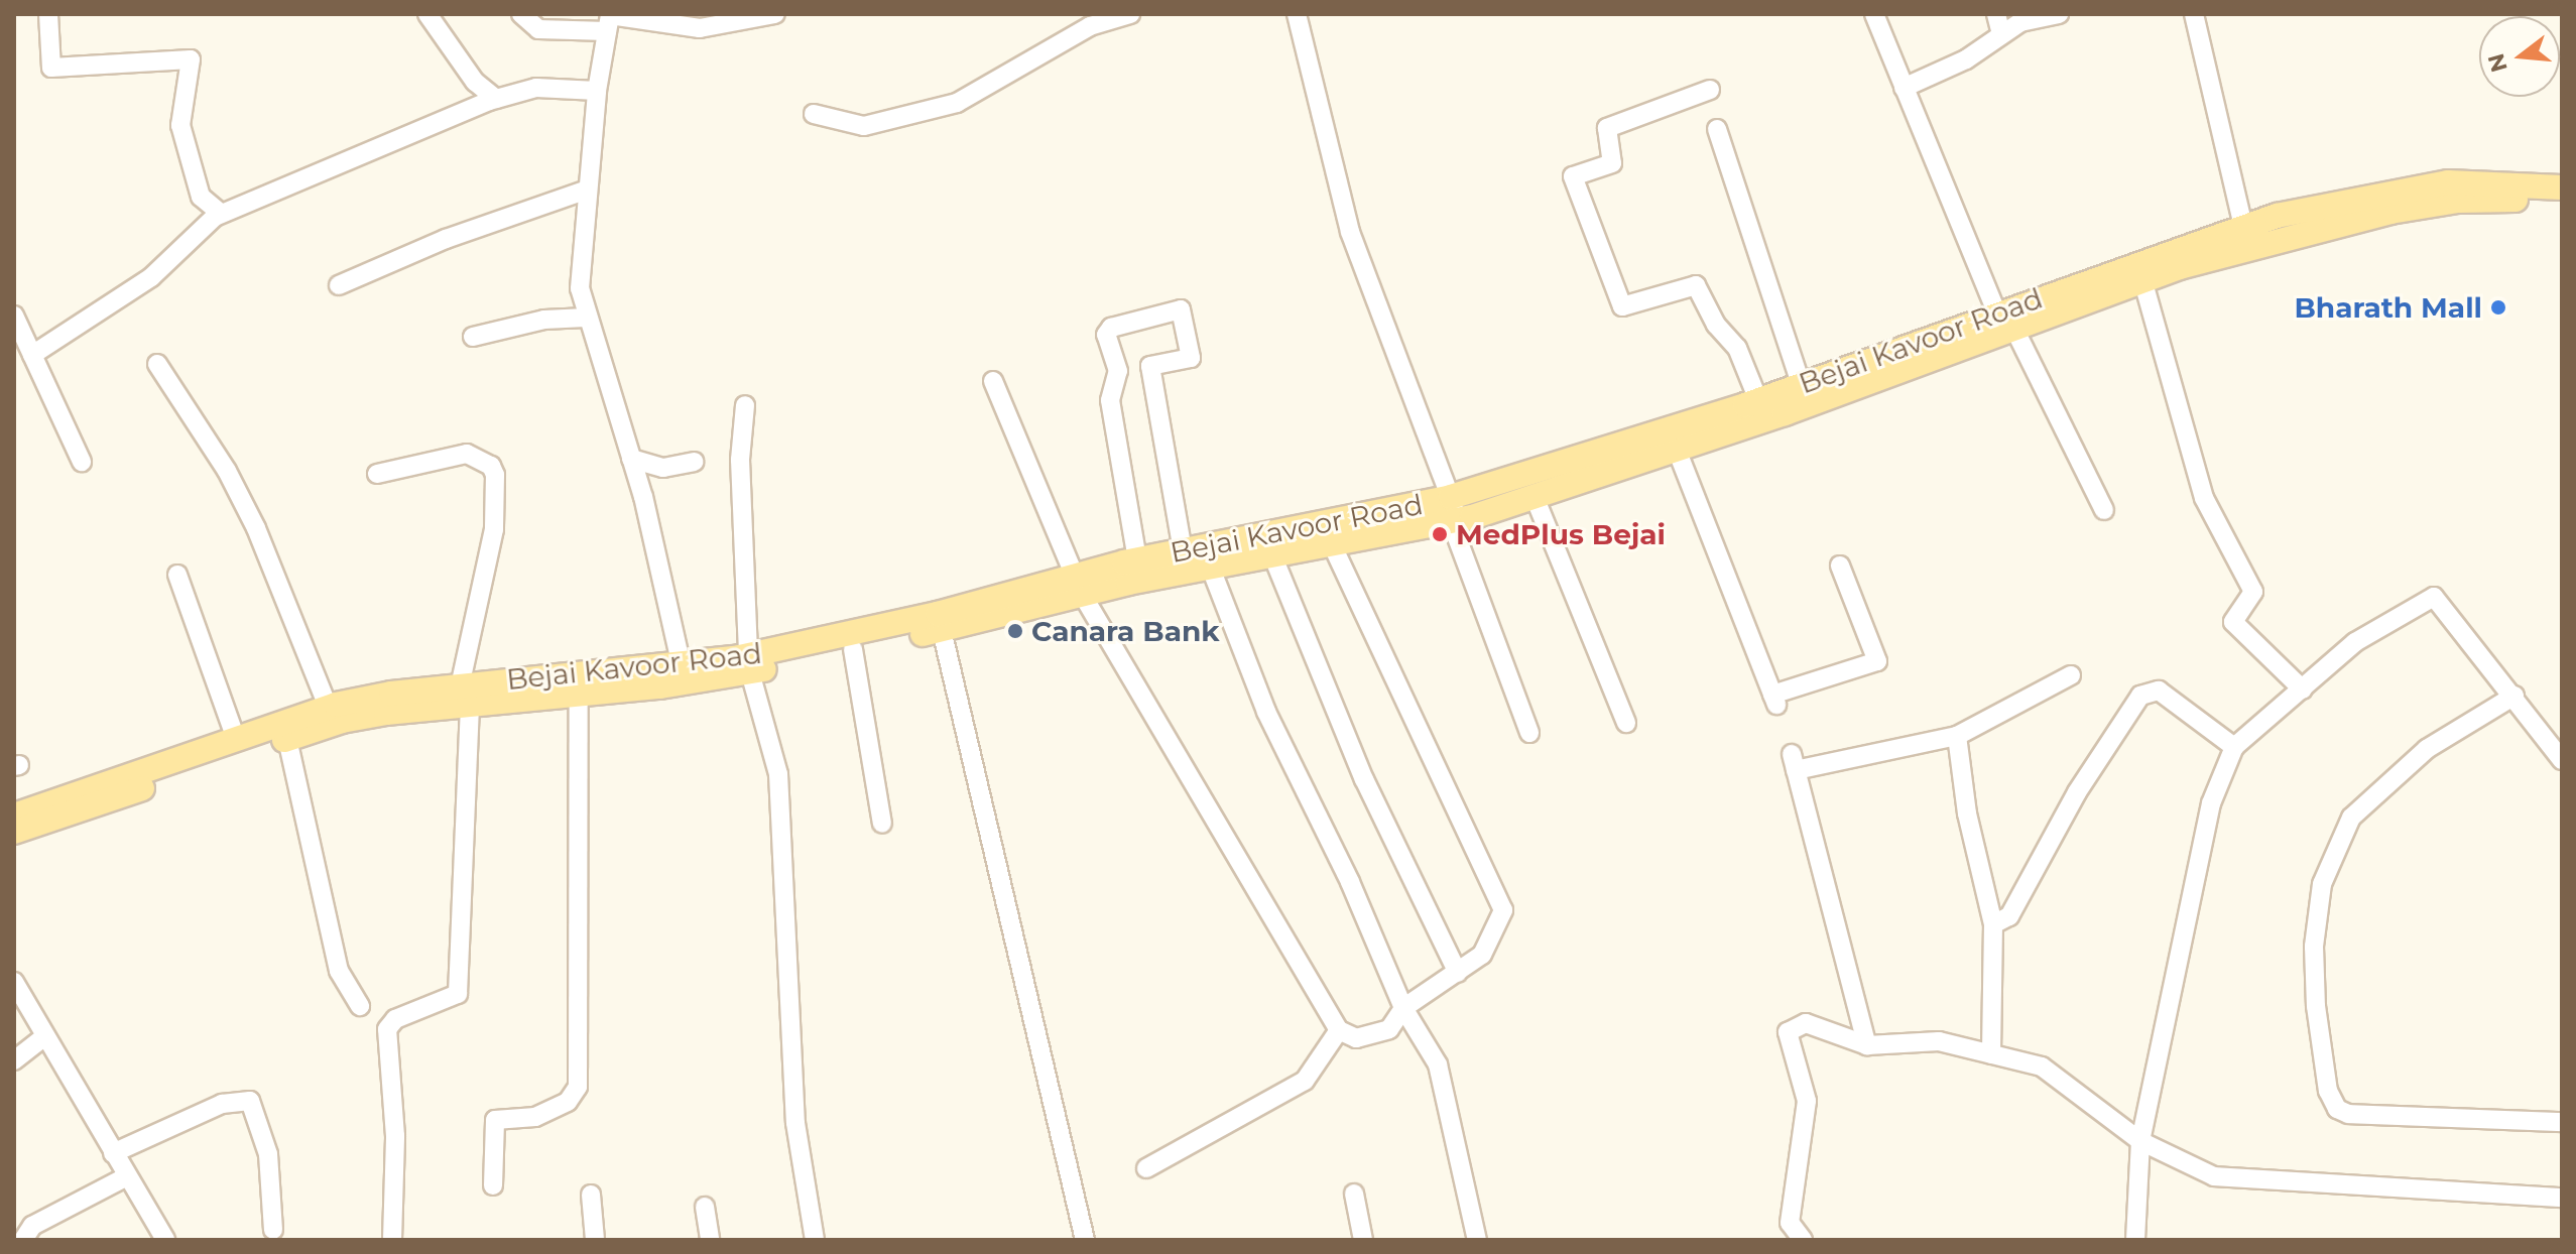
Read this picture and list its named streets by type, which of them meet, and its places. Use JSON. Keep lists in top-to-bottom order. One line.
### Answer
{"streets":{"main road":["Bejai Kavoor Road"]},"places":["Bharath Mall","MedPlus Bejai","Canara Bank"],"north":"left"}
